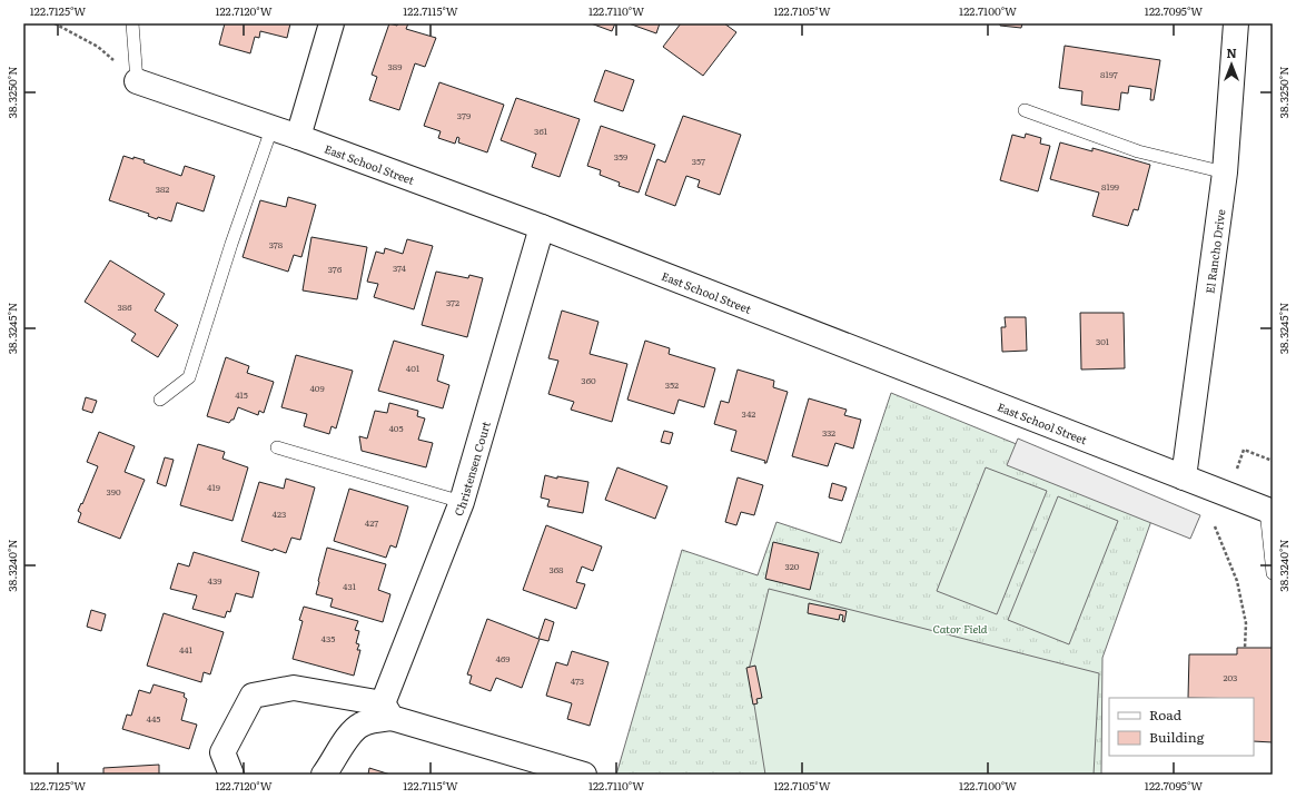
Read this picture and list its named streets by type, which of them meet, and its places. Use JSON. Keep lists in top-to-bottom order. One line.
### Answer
{"streets":{"street":["East School Street","El Rancho Drive","Christensen Court"]},"crossings":[["East School Street","El Rancho Drive"],["East School Street","Christensen Court"]],"parks":["Cator Field"],"house_numbers":["389","8197","379","361","359","357","8199","382","378","374","376","372","386","301","401","360","352","409","415","342","405","332","419","390","423","427","320","368","439","431","435","441","469","203","473","445"],"legend":["Road","Building"],"north":"top","coordinates":["122.7125°W","122.7120°W","122.7115°W","122.7110°W","122.7105°W","122.7100°W","122.7095°W","38.3250°N","38.3245°N","38.3240°N"]}
